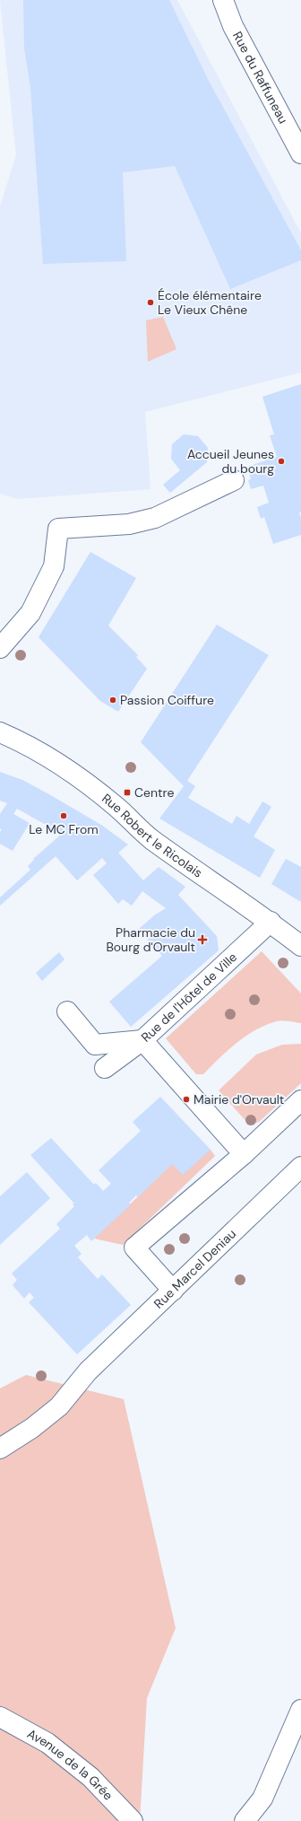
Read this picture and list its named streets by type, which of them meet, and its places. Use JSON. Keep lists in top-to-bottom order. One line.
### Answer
{"streets":{"street":["Rue du Raffuneau","Rue Robert le Ricolais","Rue de l'Hôtel de Ville","Rue Marcel Deniau","Avenue de la Grée"]},"crossings":[["Rue Robert le Ricolais","Rue de l'Hôtel de Ville"]],"places":{"other":["École élémentaire Le Vieux Chêne","Accueil Jeunes du bourg","Passion Coiffure","Le MC From","Mairie d'Orvault"],"transit":["Centre"],"health":["Pharmacie du Bourg d'Orvault"]}}
